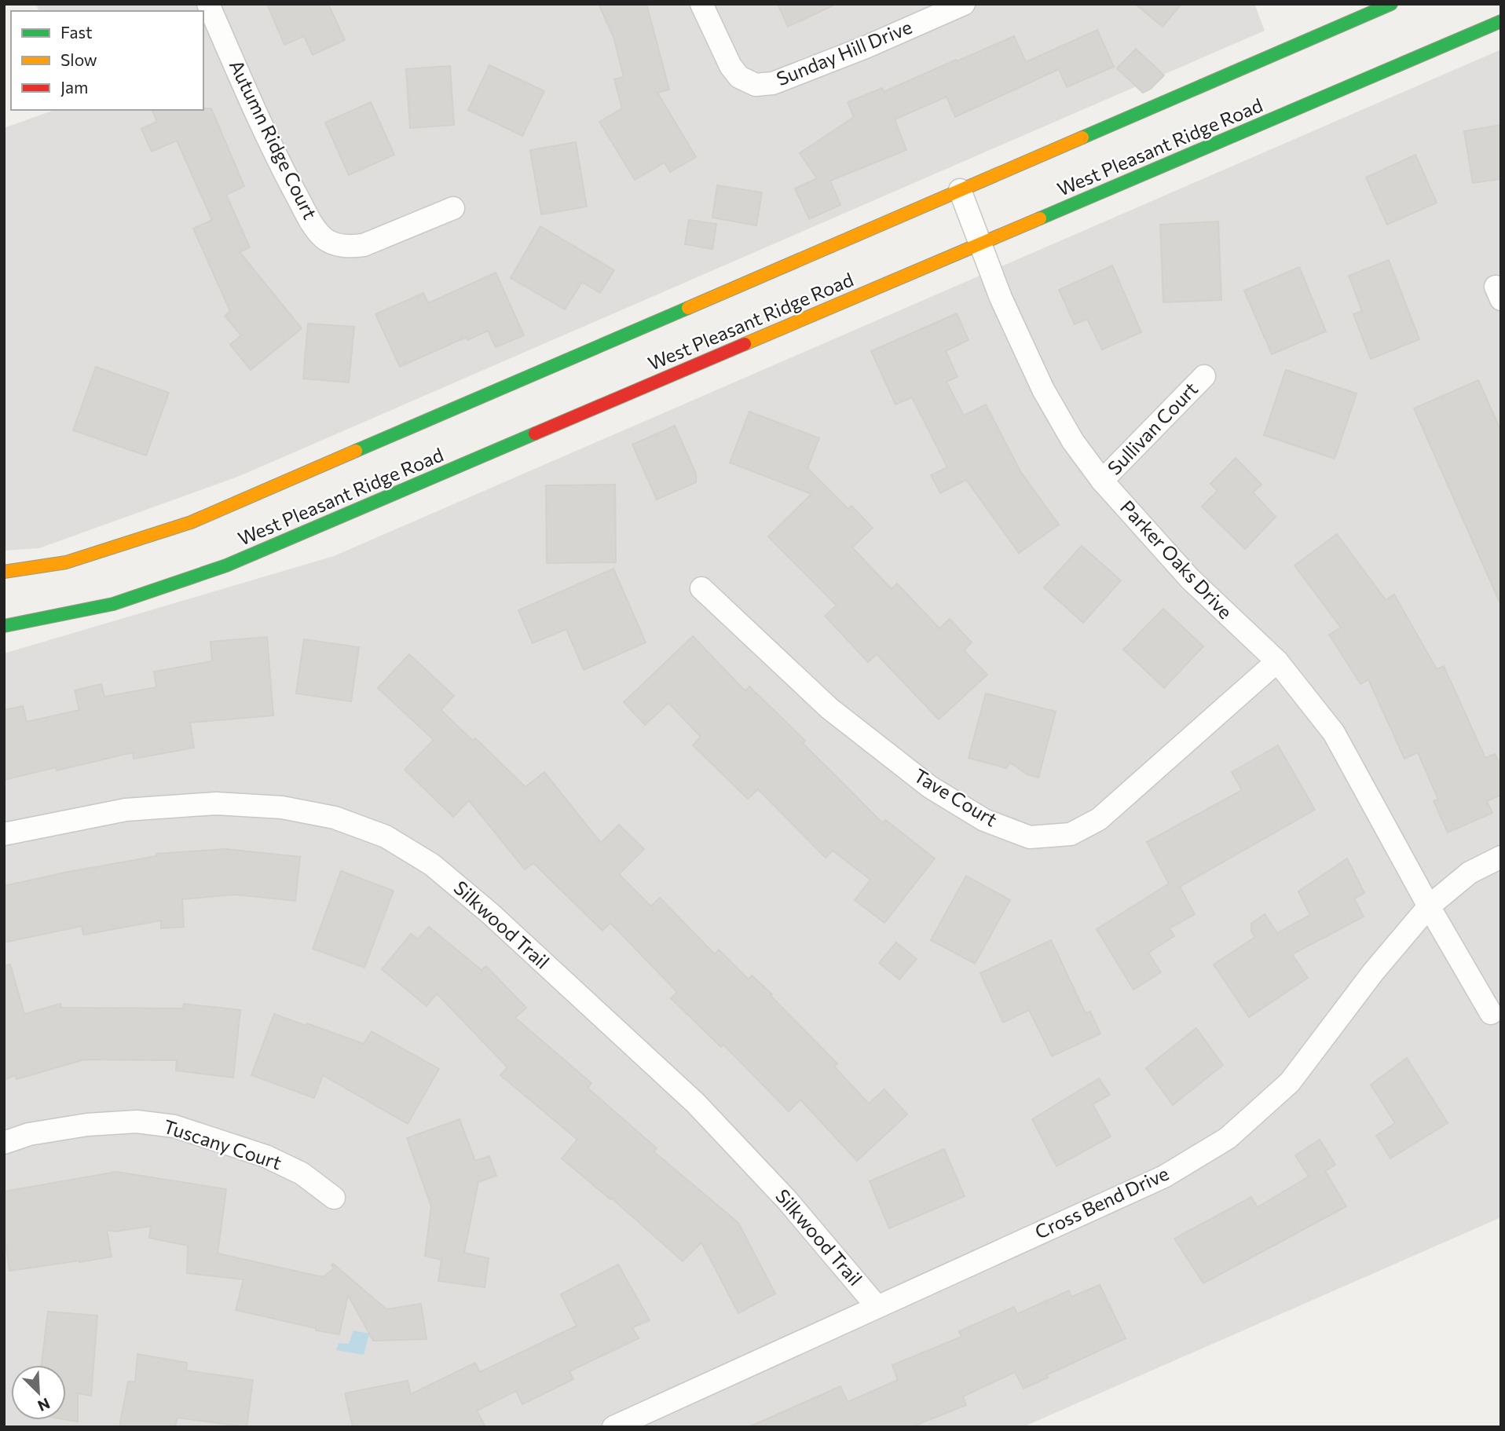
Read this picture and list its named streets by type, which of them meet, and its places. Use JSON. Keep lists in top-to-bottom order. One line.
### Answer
{"streets":{"main road":["West Pleasant Ridge Road"],"street":["Sunday Hill Drive","Autumn Ridge Court","Sullivan Court","Parker Oaks Drive","Tave Court","Silkwood Trail","Tuscany Court","Cross Bend Drive"]},"crossings":[["West Pleasant Ridge Road","Parker Oaks Drive"],["Sullivan Court","Parker Oaks Drive"],["Parker Oaks Drive","Tave Court"],["Parker Oaks Drive","Cross Bend Drive"],["Silkwood Trail","Cross Bend Drive"]],"legend":["Fast","Slow","Jam"],"north":"bottom right"}
